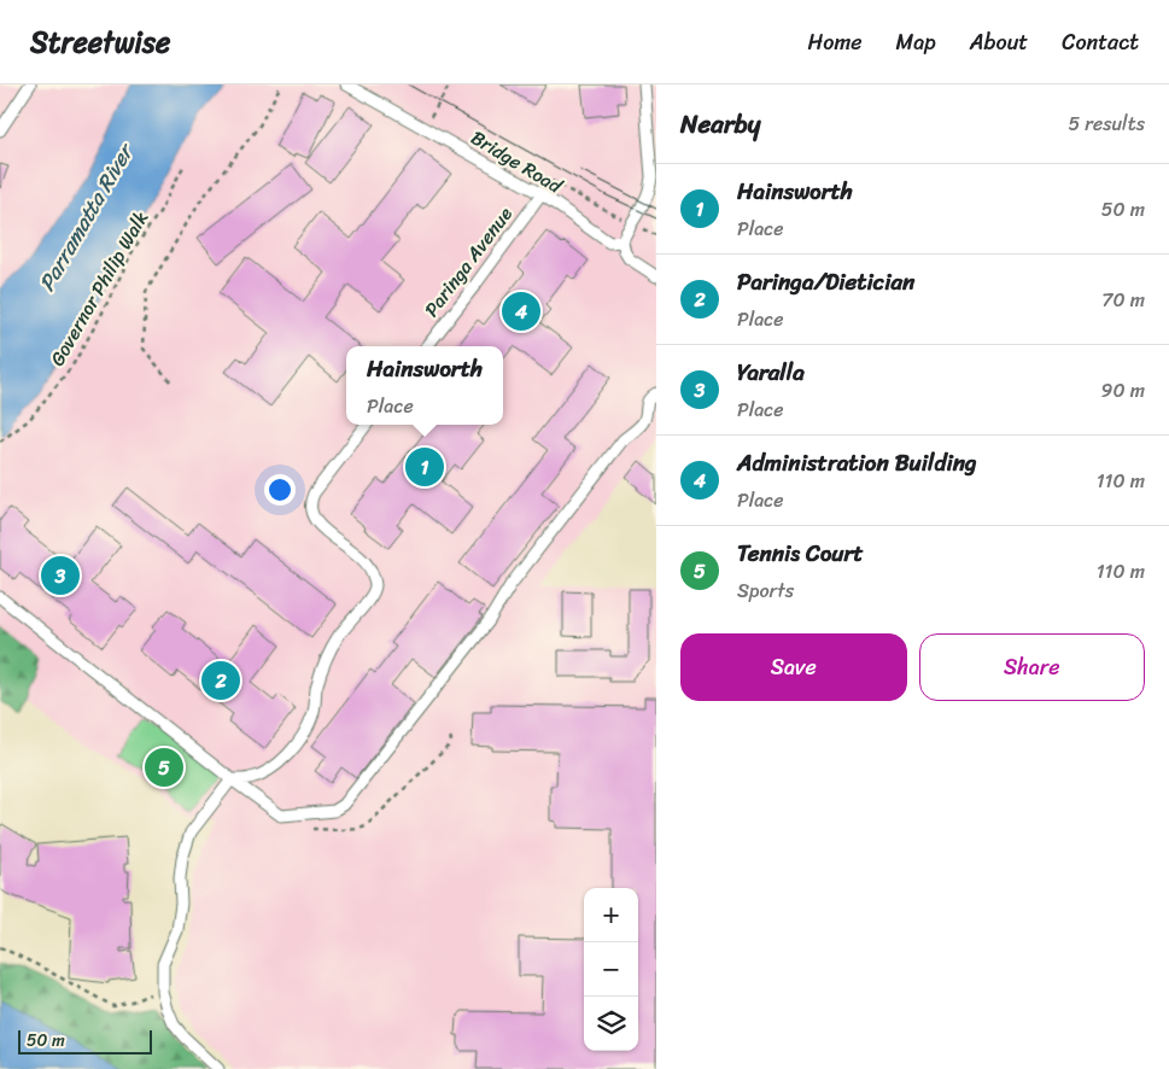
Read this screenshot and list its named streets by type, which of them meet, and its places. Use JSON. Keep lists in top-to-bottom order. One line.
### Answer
{"streets":{"lane":["Bridge Road","Paringa Avenue"],"path":["Governor Philip Walk"]},"crossings":[["Bridge Road","Paringa Avenue"]],"water":["Parramatta River"],"scale_bar":"50 m","page":{"header":"Streetwise","nav":["Home","Map","About","Contact"],"heading":["Nearby","5 results"],"list":[{"mark":"1","name":"Hainsworth","note":"Place","value":"50 m"},{"mark":"2","name":"Paringa/Dietician","note":"Place","value":"70 m"},{"mark":"3","name":"Yaralla","note":"Place","value":"90 m"},{"mark":"4","name":"Administration Building","note":"Place","value":"110 m"},{"mark":"5","name":"Tennis Court","note":"Sports","value":"110 m"}],"pins":["4","1","3","2","5"],"popup":["Hainsworth","Place"],"buttons":["Save","Share"],"map_buttons":["+","−"],"scale":"50 m"}}
